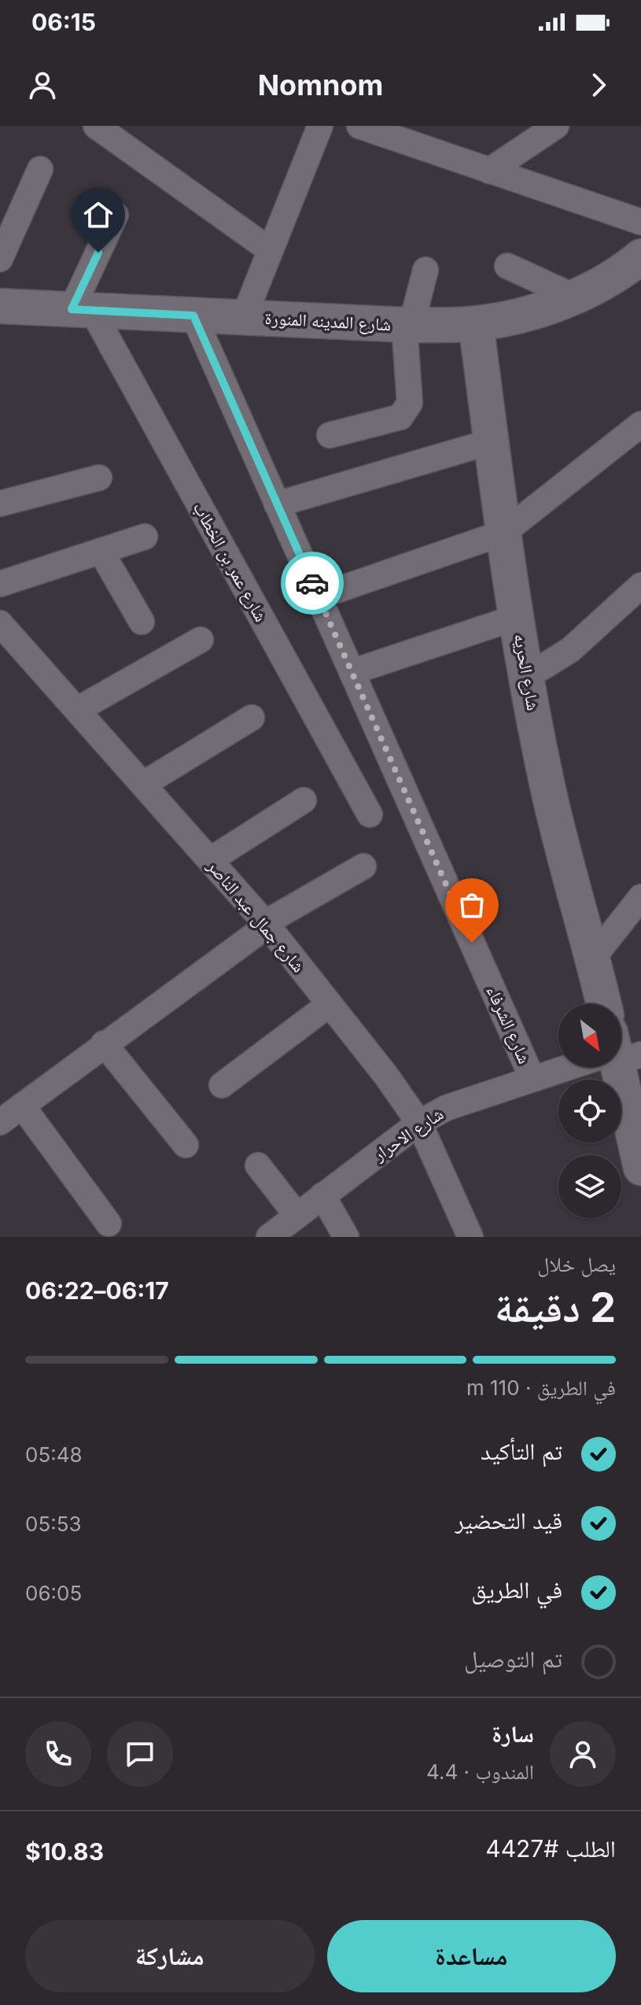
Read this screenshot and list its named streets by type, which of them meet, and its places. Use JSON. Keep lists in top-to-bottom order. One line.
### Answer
{"streets":{"street":["شارع المدينه المنورة","شارع عمر بن الخطاب","شارع الحريه","شارع جمال عبد الناصر","شارع الشرفاء","شارع الاحرار"]},"crossings":[["شارع المدينه المنورة","شارع عمر بن الخطاب"],["شارع المدينه المنورة","شارع الحريه"],["شارع المدينه المنورة","شارع الشرفاء"],["شارع جمال عبد الناصر","شارع الاحرار"],["شارع الشرفاء","شارع الاحرار"]],"north":"bottom right","page":{"status":"06:15","header":"Nomnom","heading":["2 دقيقة","يصل خلال","06:17–06:22"],"panel":["سارة","المندوب · 4.4","الطلب #4427","$10.83"],"bar":"في الطريق · 110 m","list":[["تم التأكيد","05:48"],["قيد التحضير","05:53"],["في الطريق","06:05"],"تم التوصيل"],"buttons":["مساعدة","مشاركة"]}}
